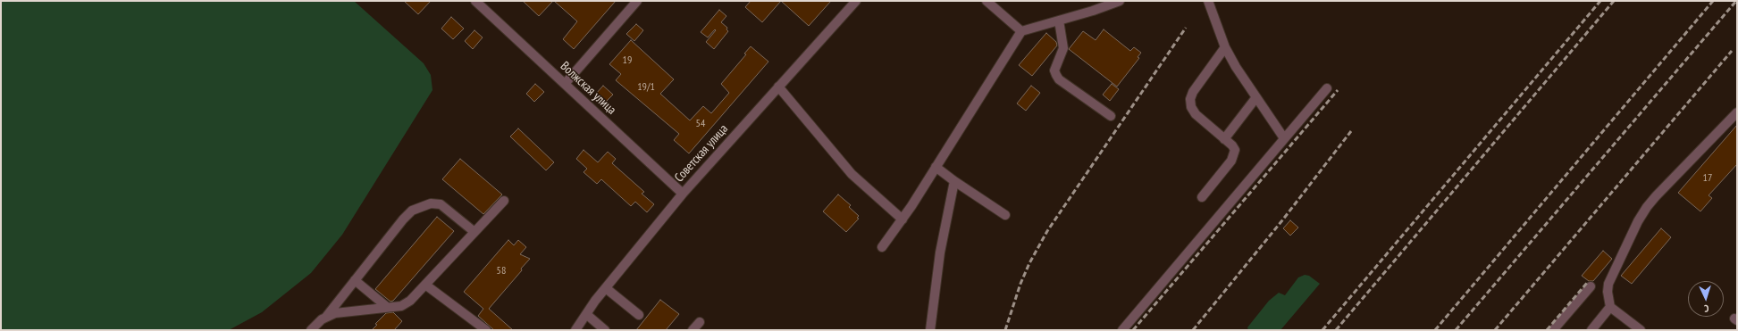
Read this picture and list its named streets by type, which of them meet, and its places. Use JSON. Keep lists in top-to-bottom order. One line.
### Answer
{"streets":{"street":["Волжская улица","Советская улица"]},"crossings":[["Волжская улица","Советская улица"]],"house_numbers":["19","19/1","54","17","58"],"north":"bottom"}
